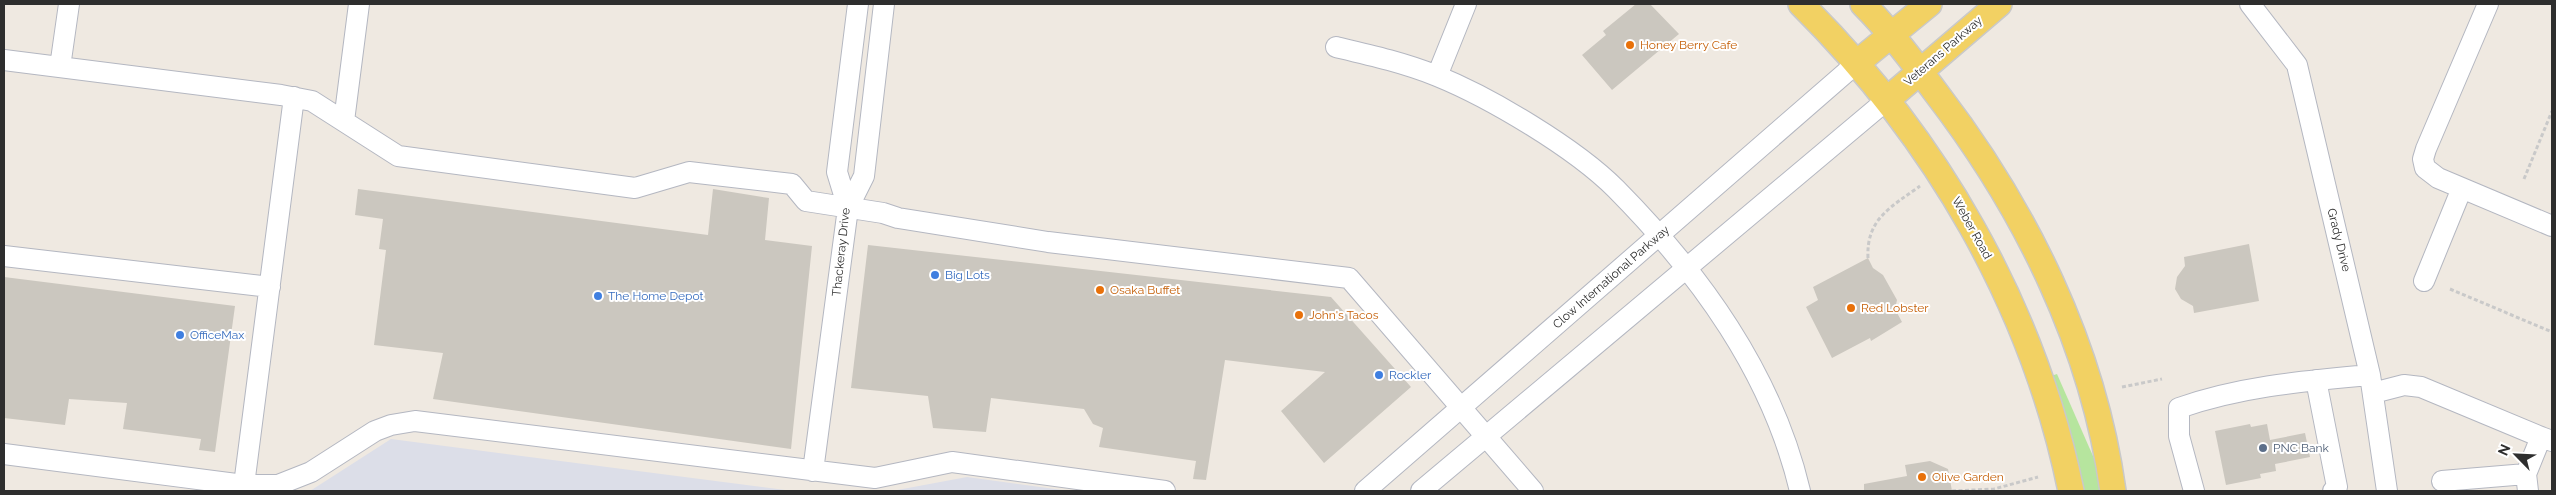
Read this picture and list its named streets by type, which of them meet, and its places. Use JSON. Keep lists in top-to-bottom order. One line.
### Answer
{"streets":{"main road":["Veterans Parkway","Weber Road"],"street":["Grady Drive","Thackeray Drive","Clow International Parkway"]},"crossings":[["Veterans Parkway","Weber Road"],["Weber Road","Clow International Parkway"]],"places":["Honey Berry Cafe","Big Lots","Osaka Buffet","The Home Depot","Red Lobster","John's Tacos","OfficeMax","Rockler","PNC Bank","Olive Garden"],"north":"top left"}
